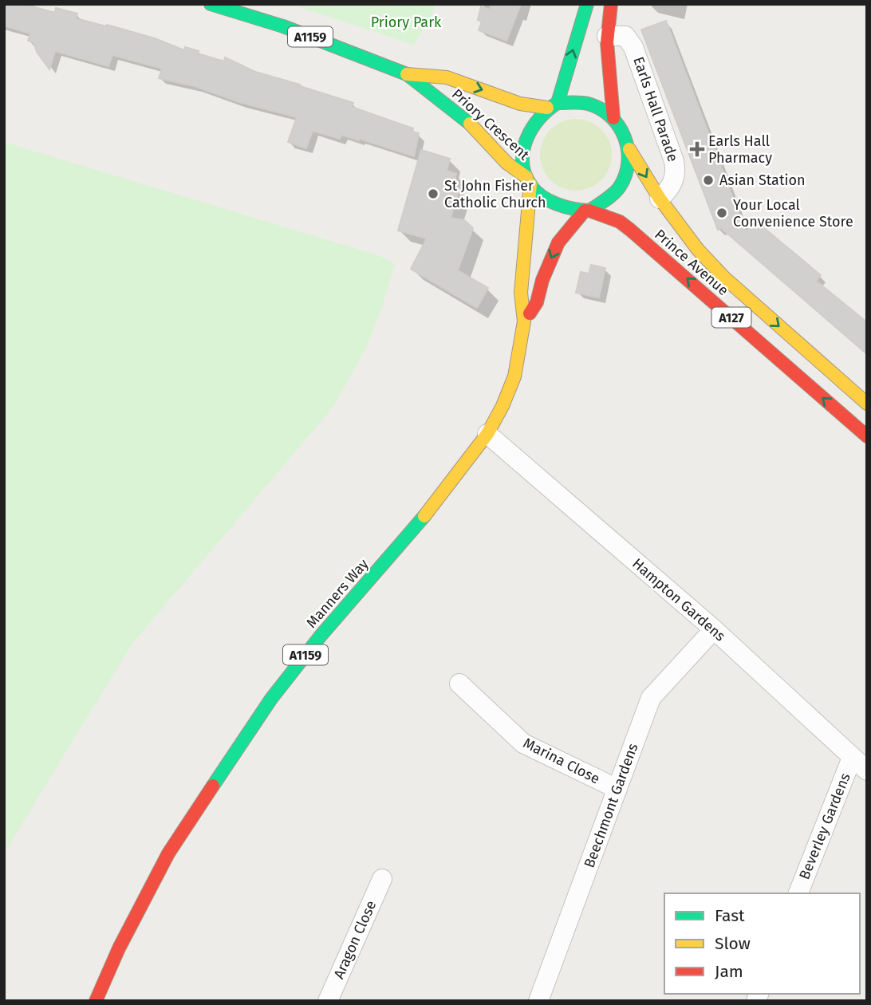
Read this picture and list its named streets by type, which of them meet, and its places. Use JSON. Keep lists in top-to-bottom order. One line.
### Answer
{"streets":{"main road":["A1159","Priory Crescent","Prince Avenue","A127","Manners Way"],"street":["Earls Hall Parade","Hampton Gardens","Marina Close","Beechmont Gardens","Beverley Gardens","Aragon Close"]},"crossings":[["Earls Hall Parade","Prince Avenue"],["Priory Crescent","Prince Avenue"],["Priory Crescent","Manners Way"],["Prince Avenue","Manners Way"],["Manners Way","Hampton Gardens"],["Hampton Gardens","Beechmont Gardens"],["Hampton Gardens","Beverley Gardens"],["Marina Close","Beechmont Gardens"]],"parks":["Priory Park"],"places":{"health":["Earls Hall Pharmacy"],"other":["Asian Station","St John Fisher Catholic Church","Your Local Convenience Store"]},"legend":["Fast","Slow","Jam"]}
